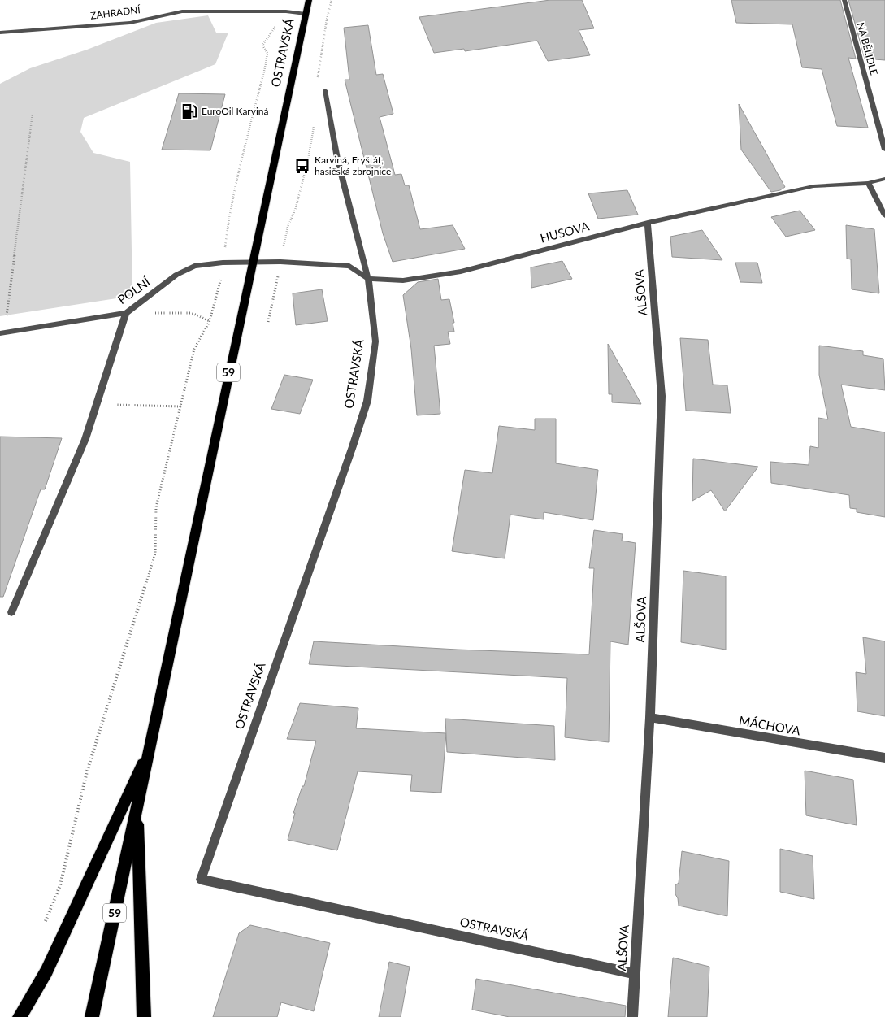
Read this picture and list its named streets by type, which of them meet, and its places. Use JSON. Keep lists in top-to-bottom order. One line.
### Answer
{"streets":{"main road":["OSTRAVSKÁ","59"],"street":["ZAHRADNÍ","NA BĚLIDLE","HUSOVA","POLNÍ","ALŠOVA","MÁCHOVA"]},"crossings":[["ZAHRADNÍ","OSTRAVSKÁ"],["OSTRAVSKÁ","HUSOVA"],["OSTRAVSKÁ","POLNÍ"],["OSTRAVSKÁ","ALŠOVA"],["HUSOVA","ALŠOVA"],["ALŠOVA","MÁCHOVA"]],"places":{"fuel station":["EuroOil Karviná"],"bus stop":["Karviná, Fryštát, hasičská zbrojnice"]}}
